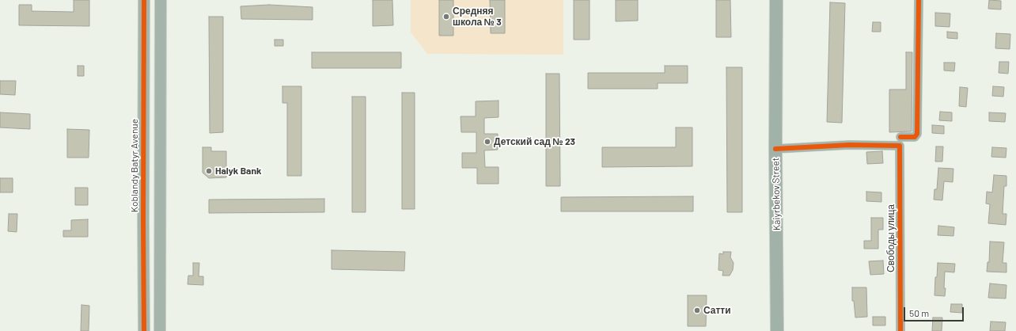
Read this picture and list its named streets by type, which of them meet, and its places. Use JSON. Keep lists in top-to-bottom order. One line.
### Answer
{"streets":{"main road":["Kaiyrbekov Street"],"street":["Koblandy Batyr Avenue","Свободы улица"]},"places":["Средняя школа № 3","Детский сад № 23","Halyk Bank","Сатти"],"scale_bar":"50 m"}
